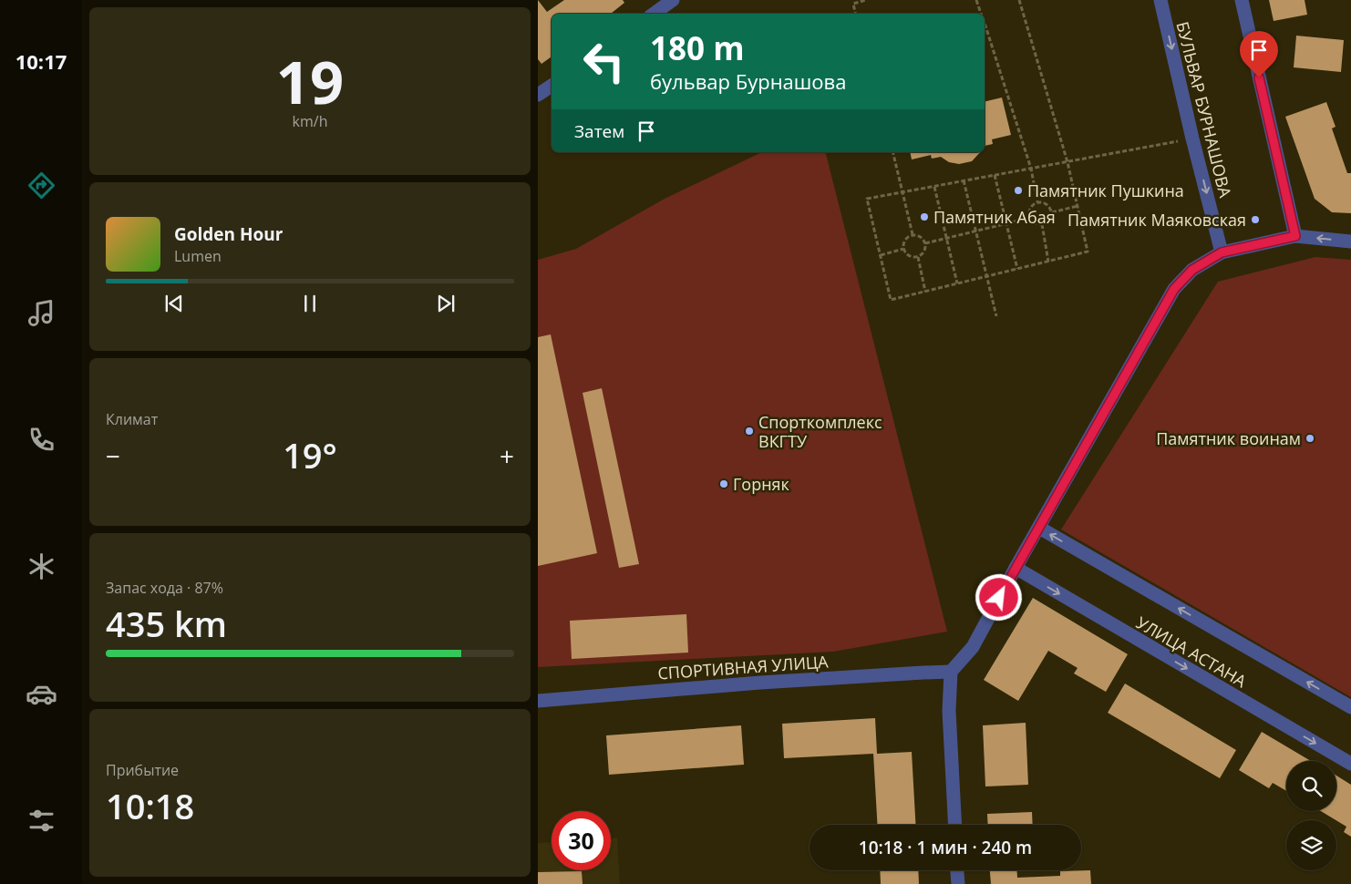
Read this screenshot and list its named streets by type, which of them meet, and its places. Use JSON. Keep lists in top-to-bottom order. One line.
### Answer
{"streets":{"street":["БУЛЬВАР БУРНАШОВА","УЛИЦА АСТАНА","СПОРТИВНАЯ УЛИЦА"]},"places":["Памятник Пушкина","Памятник Абая","Памятник Маяковская","Спорткомплекс ВКГТУ","Памятник воинам","Горняк"],"page":{"tabs":"10:17","tile":[["19","km/h"],"Климат",["Запас хода · 87%","435 km"],["Прибытие","10:18"]],"turn":["180 m","бульвар Бурнашова"],"then":"Затем","song":["Golden Hour","Lumen"],"heat":["−","19°","+"],"limit":"30","trip":"10:18 · 1 мин · 240 m"}}
